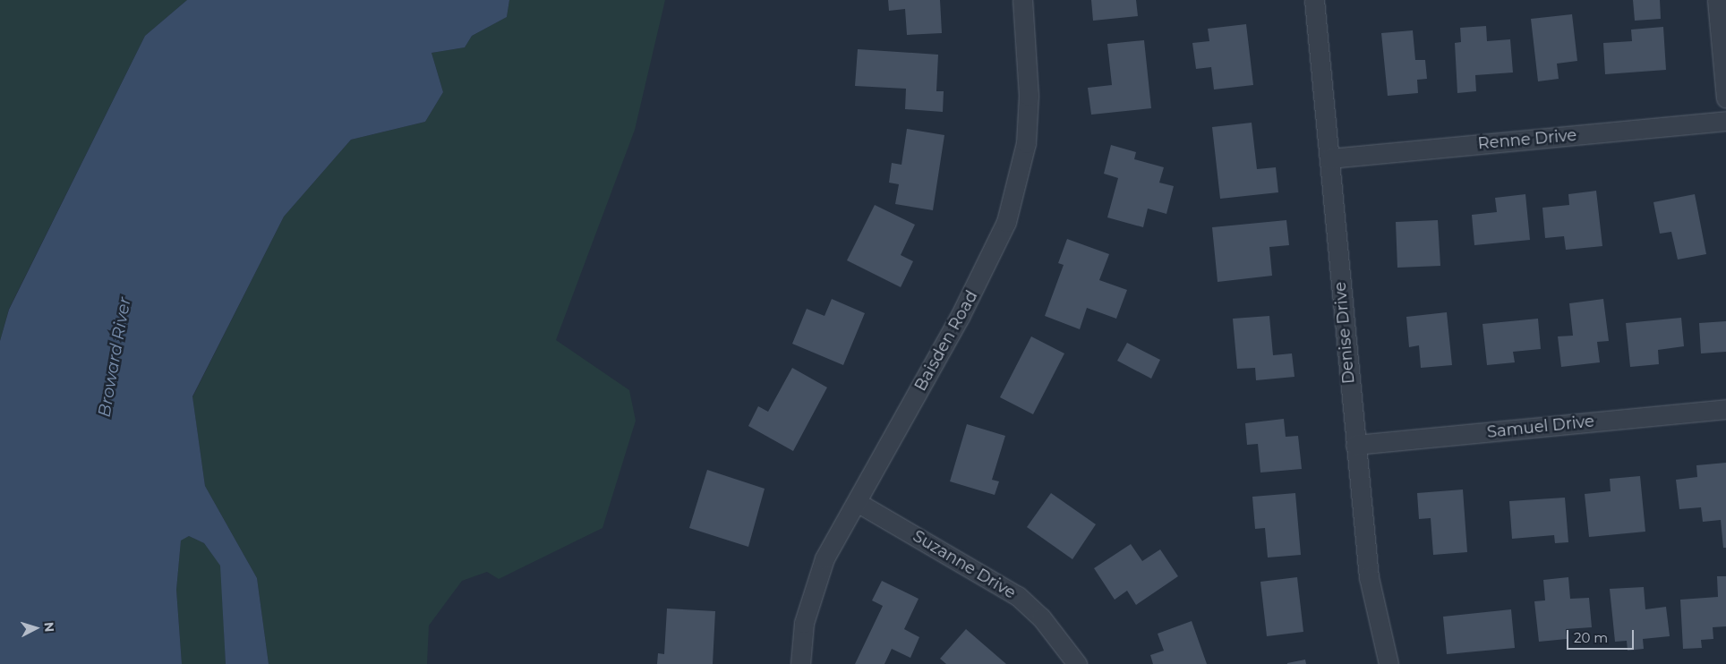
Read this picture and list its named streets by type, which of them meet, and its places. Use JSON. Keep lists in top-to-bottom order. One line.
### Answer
{"streets":{"street":["Renne Drive","Denise Drive","Baisden Road","Samuel Drive","Suzanne Drive"]},"crossings":[["Renne Drive","Denise Drive"],["Denise Drive","Samuel Drive"],["Baisden Road","Suzanne Drive"]],"water":["Broward River"],"scale_bar":"20 m","north":"right"}
